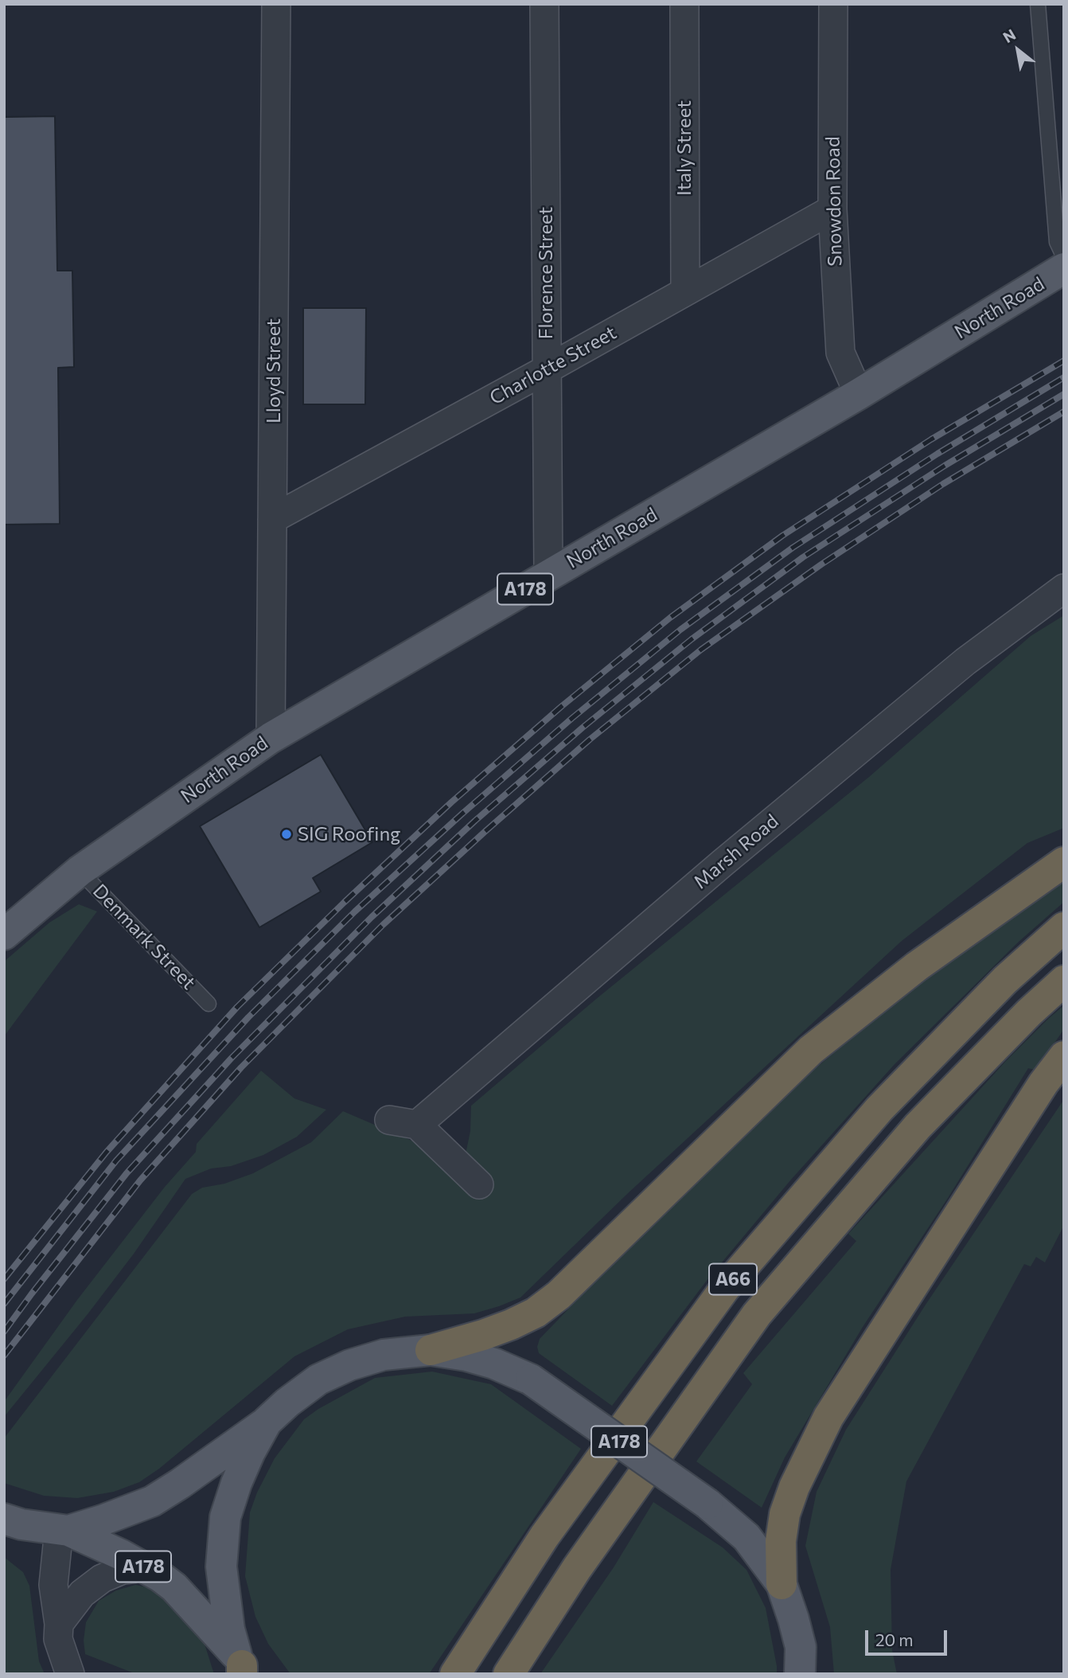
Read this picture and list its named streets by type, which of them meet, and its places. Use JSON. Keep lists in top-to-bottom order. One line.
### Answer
{"streets":{"highway":["A66"],"main road":["North Road","A178"],"street":["Italy Street","Snowdon Road","Florence Street","Charlotte Street","Lloyd Street","Marsh Road"],"lane":["Denmark Street"]},"crossings":[["Italy Street","Charlotte Street"],["Snowdon Road","North Road"],["Snowdon Road","Charlotte Street"],["Florence Street","North Road"],["Florence Street","Charlotte Street"],["North Road","Lloyd Street"],["North Road","Denmark Street"],["Charlotte Street","Lloyd Street"]],"places":["SIG Roofing"],"scale_bar":"20 m","north":"top left"}
